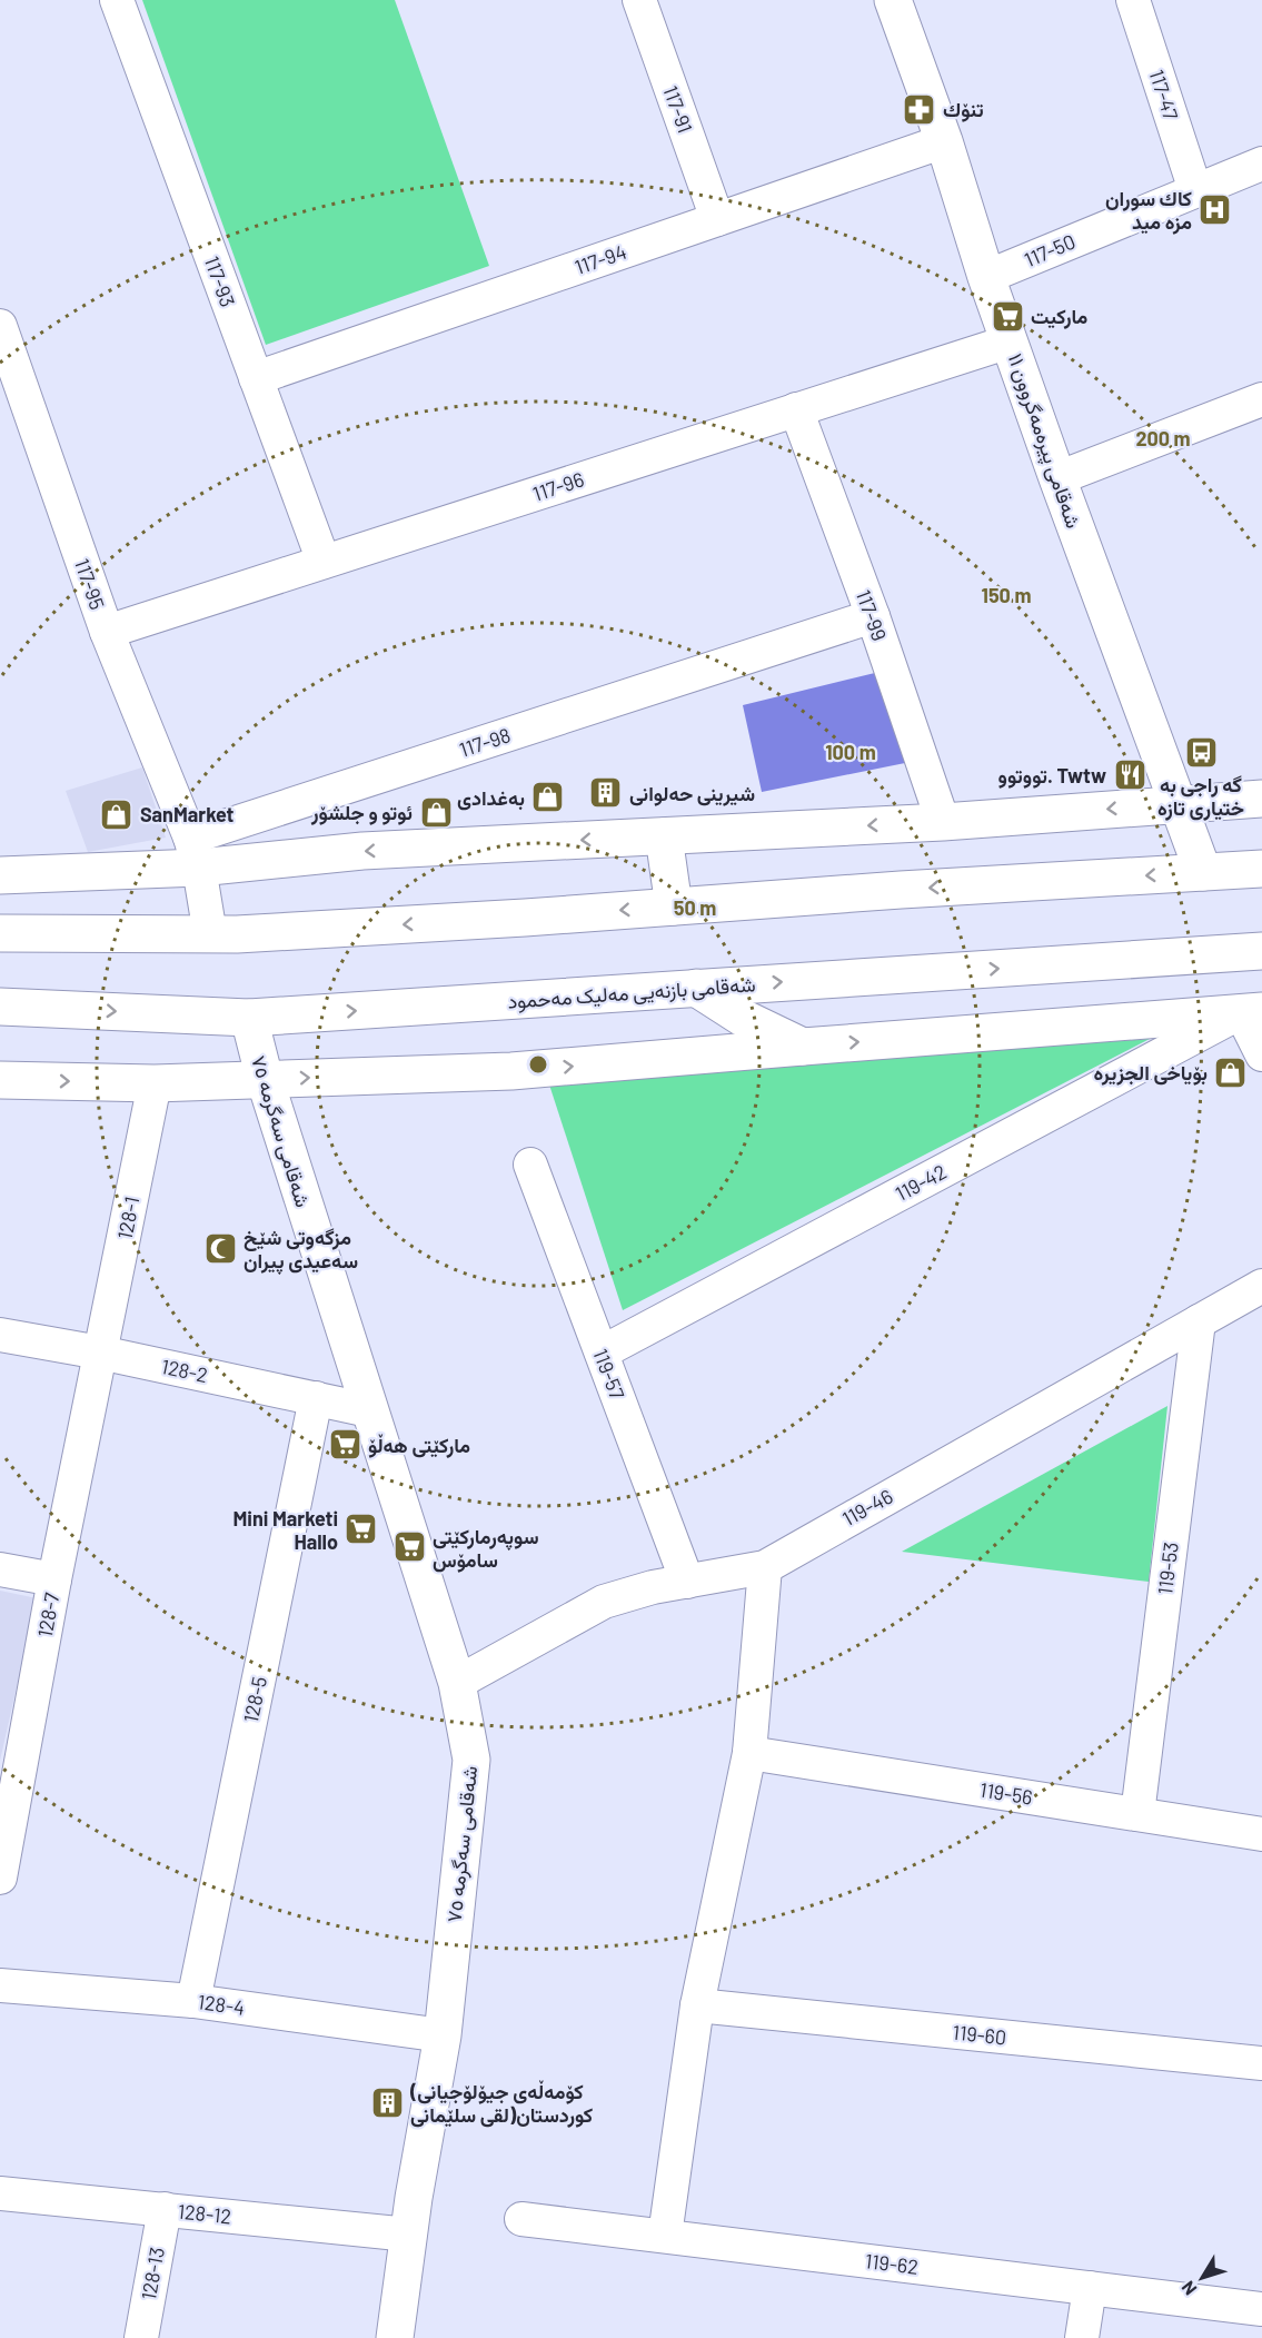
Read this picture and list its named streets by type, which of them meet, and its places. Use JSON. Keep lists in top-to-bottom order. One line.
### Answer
{"streets":{"main road":["شەقامی پیرەمەگروون ١١","شەقامی بازنەیی مەلیک مەحمود","شەقامی سەگرمە ٧٥"],"street":["117-47","117-91","117-50","117-94","117-93","117-96","117-95","117-99","117-98","119-42","128-1","128-2","119-57","119-46","119-53","128-7","128-5","119-56","128-4","119-60","128-12","119-62","128-13"]},"crossings":[["117-47","117-50"],["117-91","117-94"],["117-50","شەقامی پیرەمەگروون ١١"],["117-94","117-93"],["117-94","شەقامی پیرەمەگروون ١١"],["117-93","117-96"],["شەقامی پیرەمەگروون ١١","117-96"],["117-96","117-95"],["117-96","117-99"],["117-95","117-98"],["117-99","117-98"],["شەقامی بازنەیی مەلیک مەحمود","شەقامی سەگرمە ٧٥"],["شەقامی سەگرمە ٧٥","128-2"],["شەقامی سەگرمە ٧٥","119-46"],["شەقامی سەگرمە ٧٥","128-4"],["شەقامی سەگرمە ٧٥","128-12"],["119-42","119-57"],["128-1","128-2"],["128-1","128-7"],["128-2","128-7"],["128-2","128-5"],["119-57","119-46"],["119-46","119-53"],["119-53","119-56"],["128-5","128-4"],["128-12","128-13"]],"places":{"pharmacy":["تنۆك"],"hospital":["كاك سوران مزه ميد"],"supermarket":["ماركيت","مارکێتی هەڵۆ","Mini Marketi Hallo","سوپەرمارکێتی سامۆس"],"bus stop":["گه راجی به ختيارى تازه"],"restaurant":["تووتوو. Twtw"],"building":["شیرینی ‌حەلوانی","(کۆمەڵەی جیۆلۆجیانی کوردستان(لقی سلێمانی"],"shop":["بەغدادی","ئوتو و جلشۆر","SanMarket","بۆیاخی الجزیرە"],"mosque":["مزگەوتی شێخ سەعیدی پیران"]},"north":"bottom left","rings":["200 m","150 m","100 m","50 m"]}
